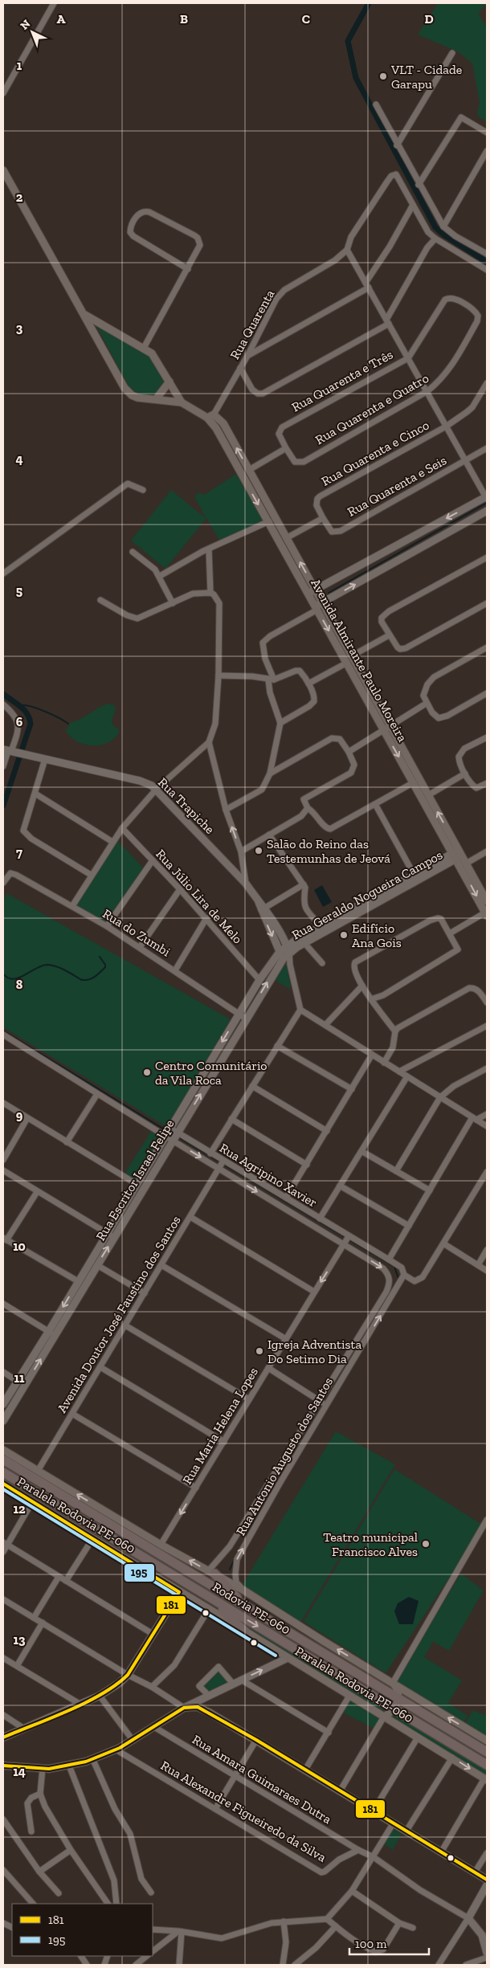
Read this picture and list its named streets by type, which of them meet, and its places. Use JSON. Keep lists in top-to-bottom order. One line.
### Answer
{"streets":{"highway":["Rodovia PE-060"],"main road":["Avenida Almirante Paulo Moreira","Paralela Rodovia PE-060"],"street":["Rua Quarenta","Rua Quarenta e Três","Rua Quarenta e Quatro","Rua Quarenta e Cinco","Rua Quarenta e Seis","Rua Trapiche","Rua Geraldo Nogueira Campos","Rua Júlio Lira de Melo","Rua do Zumbi","Rua Agripino Xavier","Rua Escritor Israel Felipe","Avenida Doutor José Faustino dos Santos","Rua Maria Helena Lopes","Rua Antonio Augusto dos Santos","Rua Amara Guimaraes Dutra","Rua Alexandre Figueiredo da Silva"]},"crossings":[["Rua Quarenta","Avenida Almirante Paulo Moreira"],["Rua Quarenta e Três","Rua Quarenta e Quatro"],["Rua Quarenta e Cinco","Rua Quarenta e Seis"],["Avenida Almirante Paulo Moreira","Rua Geraldo Nogueira Campos"],["Rua Trapiche","Rua Geraldo Nogueira Campos"],["Rua Trapiche","Rua Escritor Israel Felipe"],["Rua Geraldo Nogueira Campos","Rua Escritor Israel Felipe"],["Rua Júlio Lira de Melo","Rua Escritor Israel Felipe"],["Rua do Zumbi","Rua Escritor Israel Felipe"],["Rua Agripino Xavier","Rua Escritor Israel Felipe"],["Rua Agripino Xavier","Avenida Doutor José Faustino dos Santos"],["Rua Agripino Xavier","Rua Maria Helena Lopes"],["Avenida Doutor José Faustino dos Santos","Paralela Rodovia PE-060"],["Rua Maria Helena Lopes","Paralela Rodovia PE-060"],["Rua Antonio Augusto dos Santos","Paralela Rodovia PE-060"],["Paralela Rodovia PE-060","Rodovia PE-060"],["Rua Amara Guimaraes Dutra","Rua Alexandre Figueiredo da Silva"]],"one_way":["Rua Maria Helena Lopes"],"places":["VLT - Cidade Garapu","Salão do Reino das Testemunhas de Jeová","Edifício Ana Gois","Centro Comunitário da Vila Roca","Igreja Adventista Do Setimo Dia","Teatro municipal Francisco Alves"],"lines":["transit line 181","transit line 195"],"legend":["181","195"],"scale_bar":"100 m","north":"top left","grid":{"columns":["A","B","C","D"],"rows":["1","2","3","4","5","6","7","8","9","10","11","12","13","14"]}}
